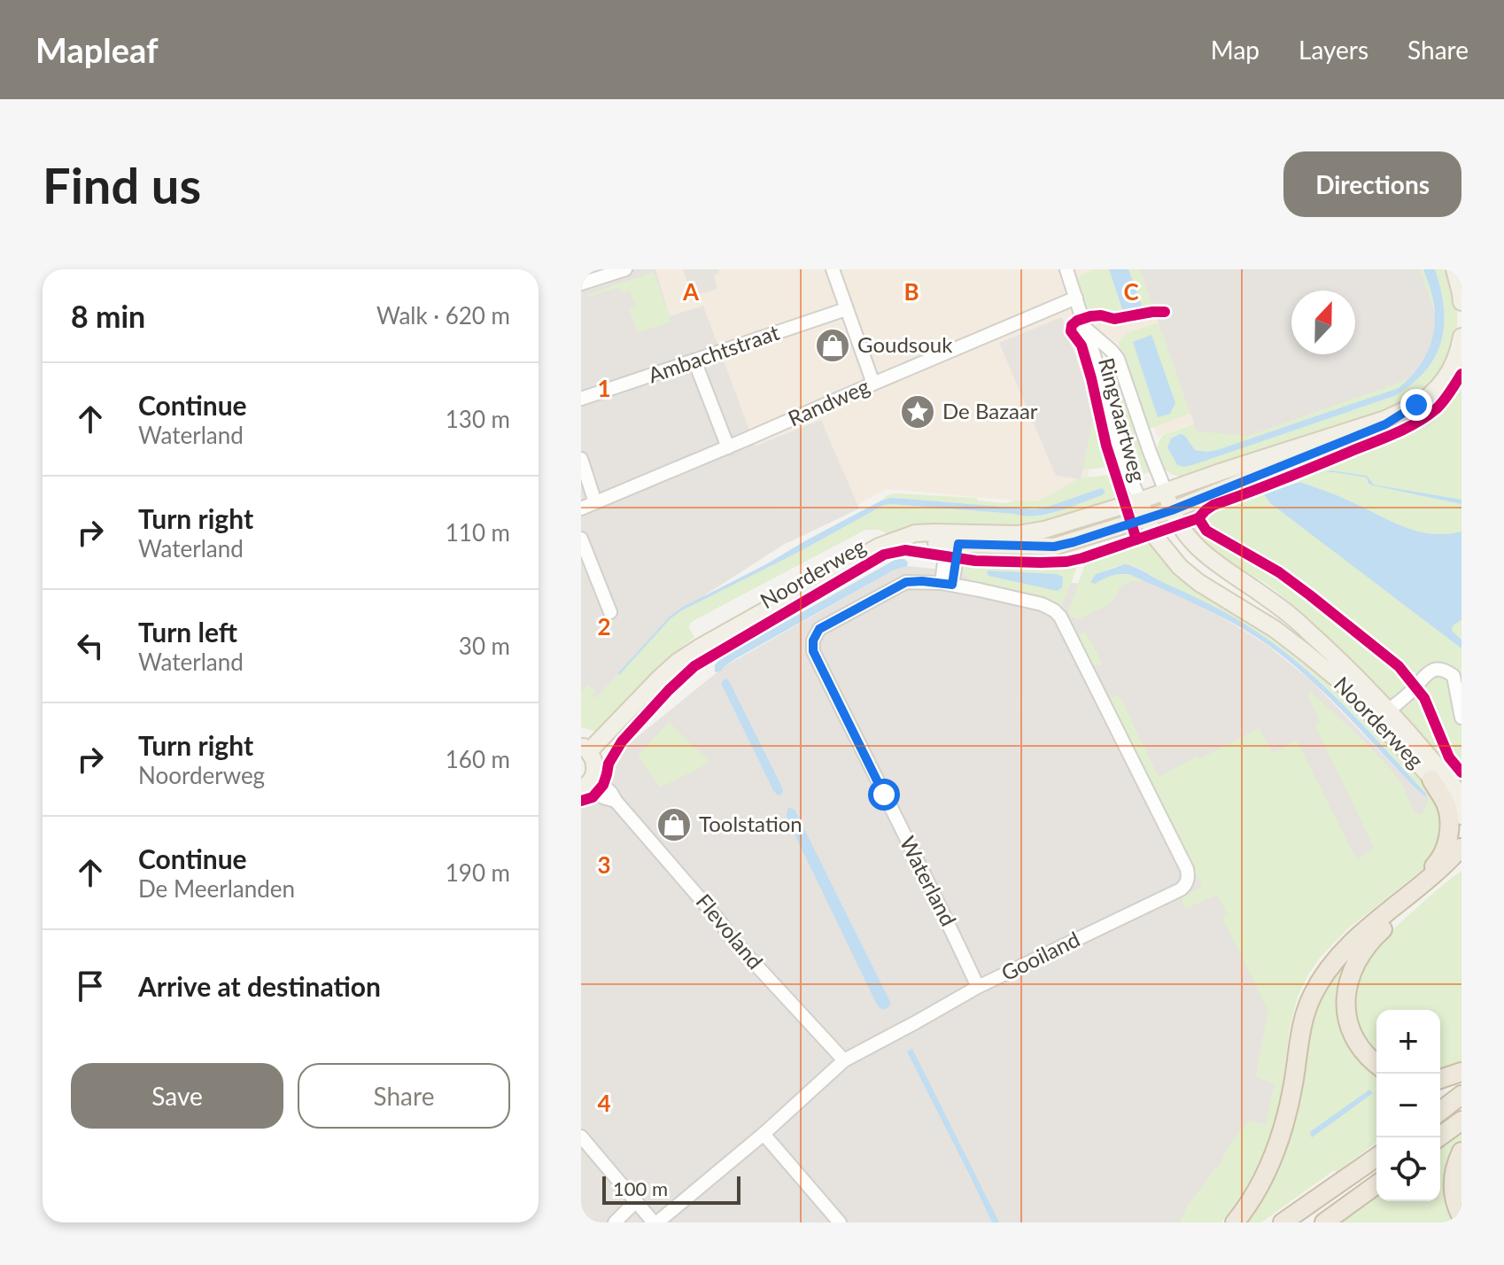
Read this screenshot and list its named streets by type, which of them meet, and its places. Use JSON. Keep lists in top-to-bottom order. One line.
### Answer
{"streets":{"main road":["Noorderweg"],"street":["Ambachtstraat","Randweg","Ringvaartweg","Waterland","Flevoland","Gooiland"]},"crossings":[["Randweg","Ringvaartweg"],["Ringvaartweg","Noorderweg"],["Waterland","Gooiland"],["Flevoland","Gooiland"]],"places":{"shop":["Goudsouk","Toolstation"],"place":["De Bazaar"]},"scale_bar":"100 m","north":"top","page":{"header":"Mapleaf","nav":["Map","Layers","Share"],"buttons":["Directions",["Save","Share"]],"title":"Find us","heading":["8 min","Walk · 620 m"],"list":[["Continue","Waterland","130 m"],["Turn right","Waterland","110 m"],["Turn left","Waterland","30 m"],["Turn right","Noorderweg","160 m"],["Continue","De Meerlanden","190 m"],"Arrive at destination"],"map_buttons":["+","−"],"scale":"100 m"},"grid":{"columns":["A","B","C"],"rows":["1","2","3","4"]}}
